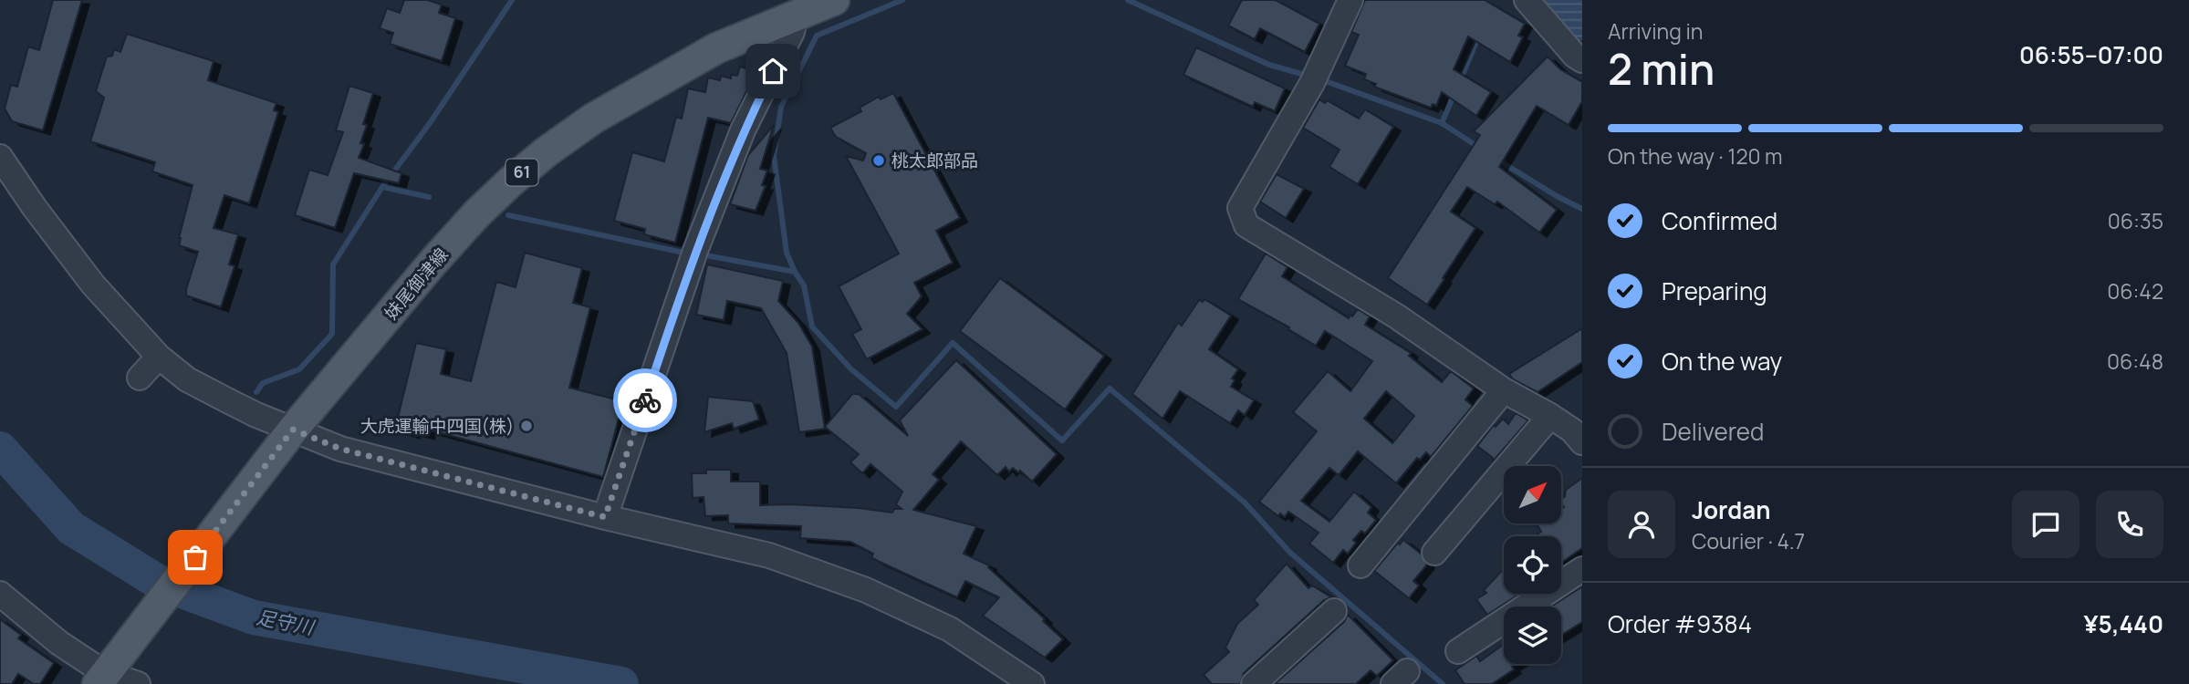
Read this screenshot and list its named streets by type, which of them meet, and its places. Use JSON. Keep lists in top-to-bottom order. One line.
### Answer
{"streets":{"main road":["61","妹尾御津線"]},"water":["足守川"],"places":["桃太郎部品","大虎運輸中四国(株)"],"north":"top right","page":{"heading":["2 min","Arriving in","06:55–07:00"],"panel":["Jordan","Courier · 4.7","Order #9384","¥5,440"],"bar":"On the way · 120 m","list":[["Confirmed","06:35"],["Preparing","06:42"],["On the way","06:48"],"Delivered"]}}
